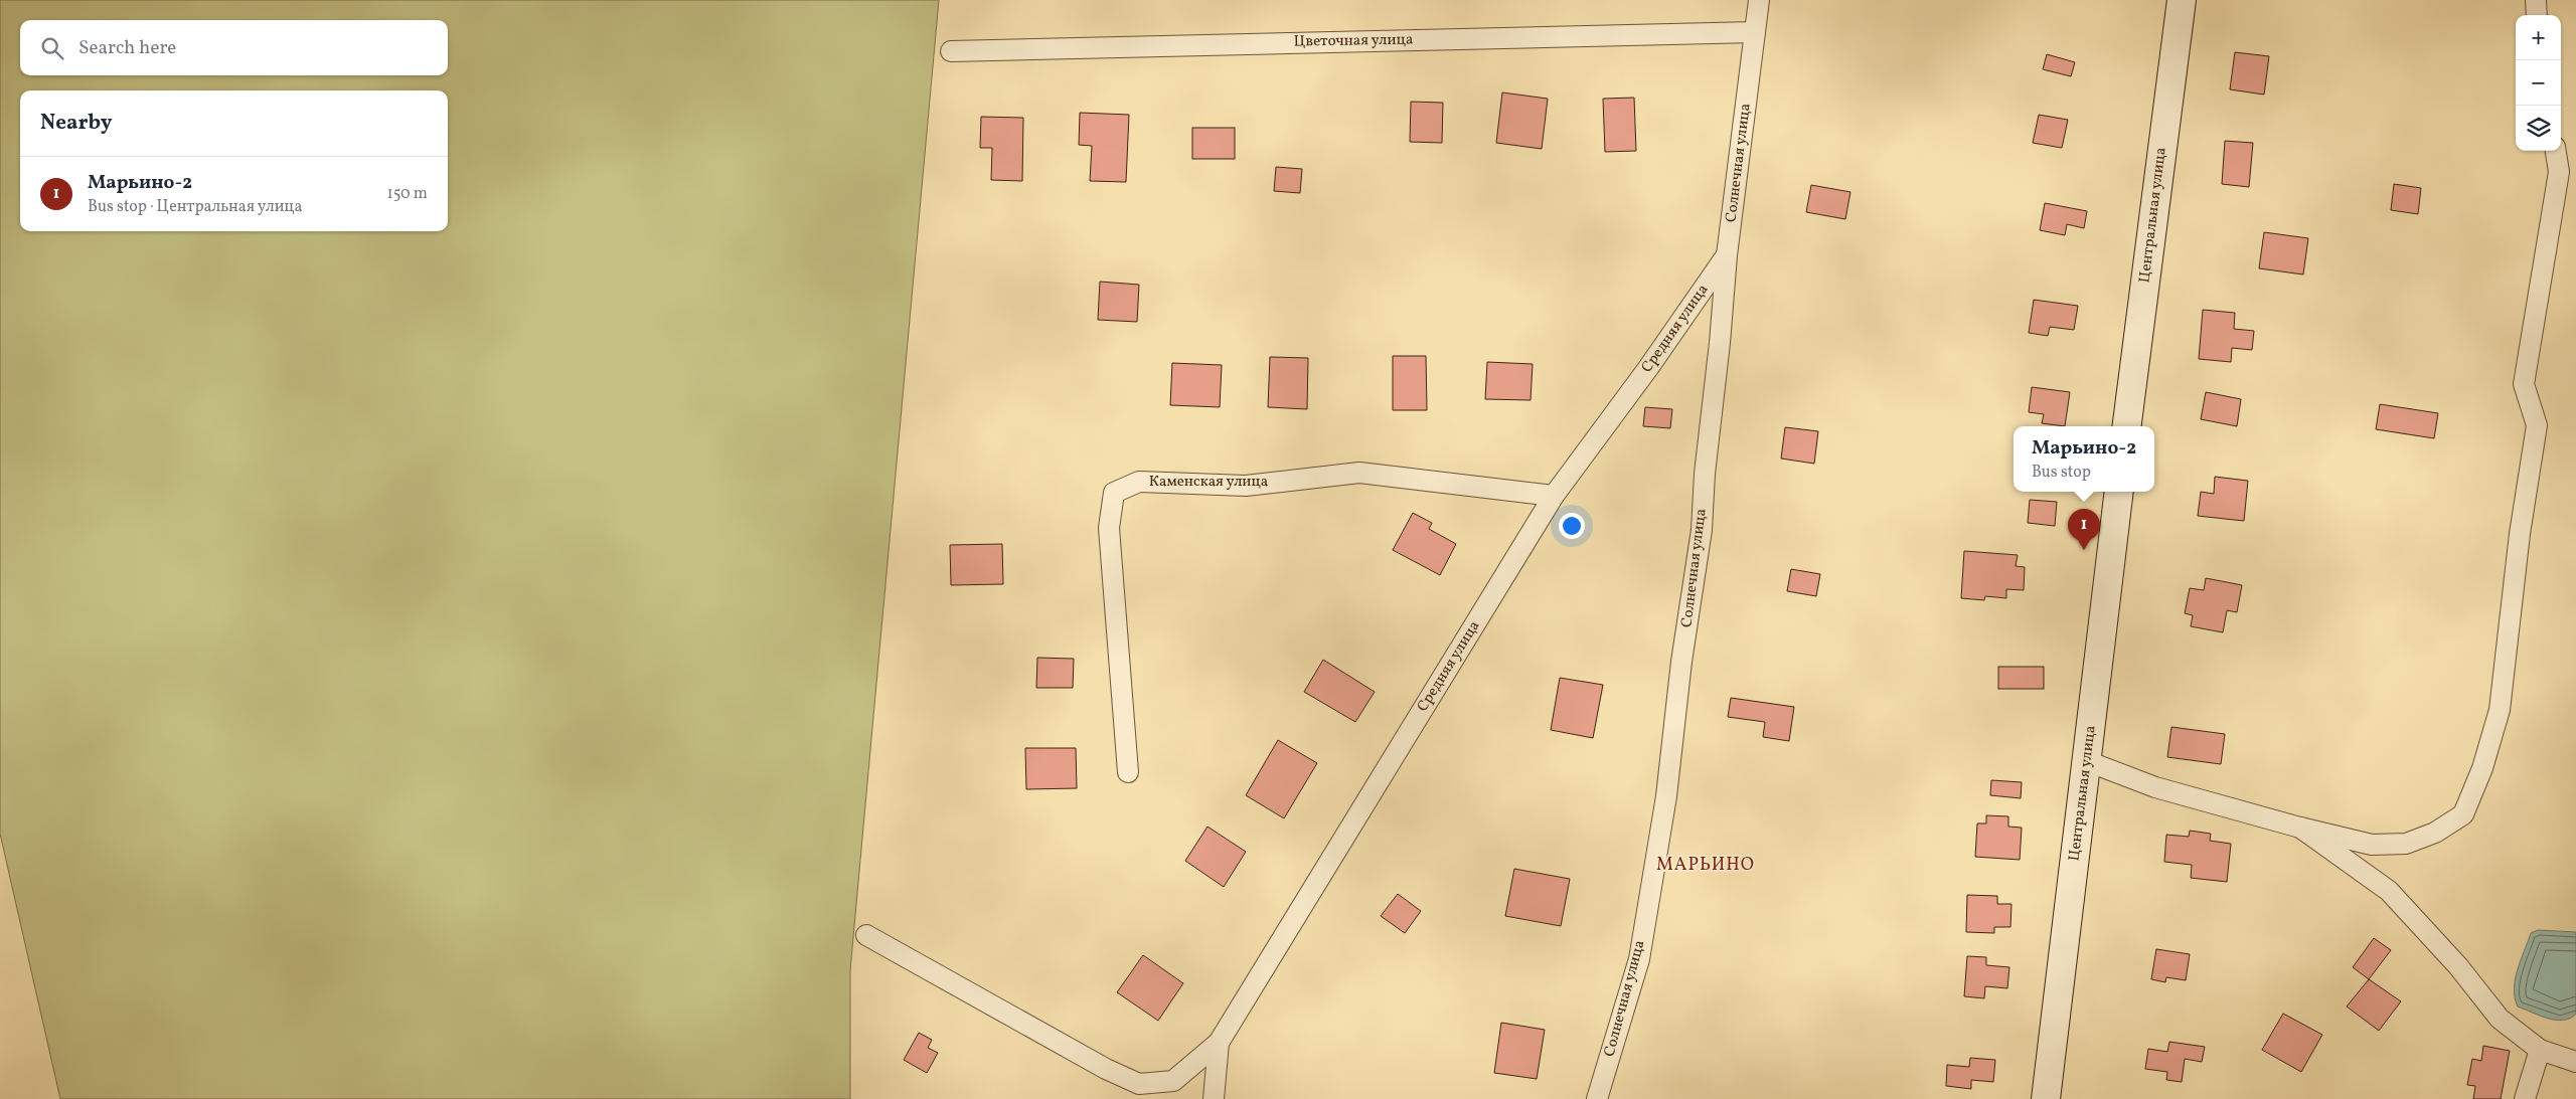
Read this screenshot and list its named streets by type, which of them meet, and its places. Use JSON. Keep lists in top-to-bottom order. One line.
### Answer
{"streets":{"main road":["Центральная улица"],"street":["Цветочная улица","Солнечная улица","Средняя улица","Каменская улица"]},"crossings":[["Цветочная улица","Солнечная улица"],["Солнечная улица","Средняя улица"],["Средняя улица","Каменская улица"]],"districts":["МАРЬИНО"],"page":{"map_buttons":["+","−"],"search":"Search here","heading":"Nearby","list":[{"mark":"1","name":"Марьино-2","note":"Bus stop · Центральная улица","value":"150 m"}],"popup":["Марьино-2","Bus stop"],"pins":"1"}}
